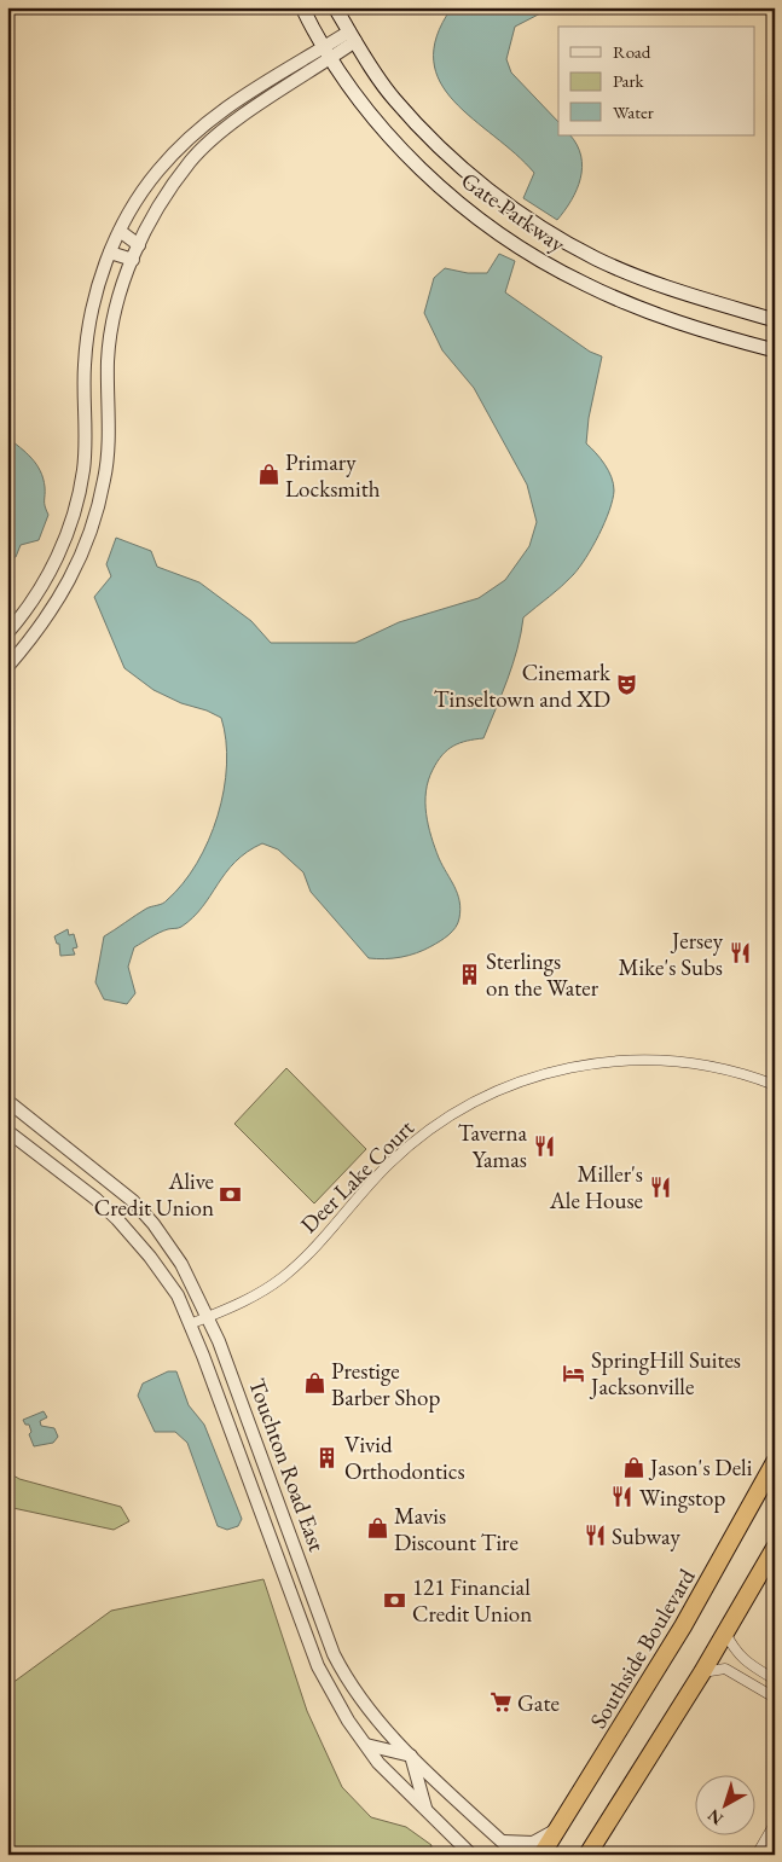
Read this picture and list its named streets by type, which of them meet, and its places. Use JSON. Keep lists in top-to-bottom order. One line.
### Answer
{"streets":{"highway":["Southside Boulevard"],"main road":["Gate Parkway"],"street":["Deer Lake Court","Touchton Road East"]},"crossings":[["Deer Lake Court","Touchton Road East"]],"places":{"shop":["Primary Locksmith","Prestige Barber Shop","Jason's Deli","Mavis Discount Tire"],"theatre":["Cinemark Tinseltown and XD"],"restaurant":["Jersey Mike's Subs","Taverna Yamas","Miller's Ale House","Wingstop","Subway"],"building":["Sterlings on the Water","Vivid Orthodontics"],"bank":["Alive Credit Union","121 Financial Credit Union"],"hotel":["SpringHill Suites Jacksonville"],"supermarket":["Gate"]},"legend":["Road","Park","Water"],"north":"bottom left"}
